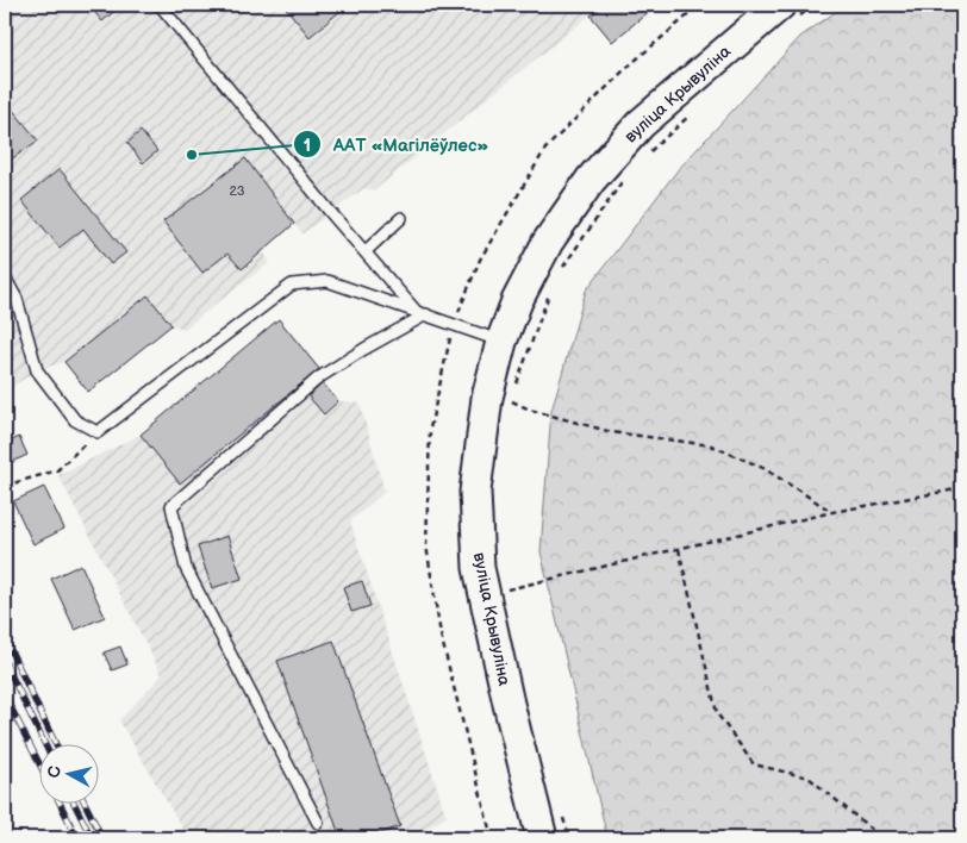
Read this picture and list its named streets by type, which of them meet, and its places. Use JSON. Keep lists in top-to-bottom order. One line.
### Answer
{"streets":{"main road":["вуліца Крывуліна"]},"places":["ААТ «Магілёўлес»"],"house_numbers":["23"],"north":"left"}
